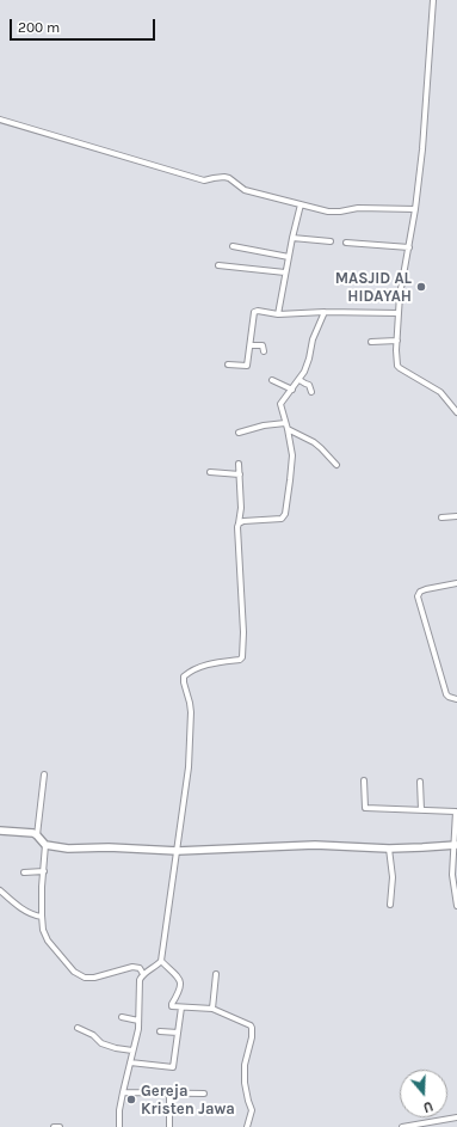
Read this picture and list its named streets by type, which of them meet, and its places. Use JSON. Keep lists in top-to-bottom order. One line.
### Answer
{"places":["MASJID AL HIDAYAH","Gereja Kristen Jawa"],"scale_bar":"200 m","north":"bottom"}
